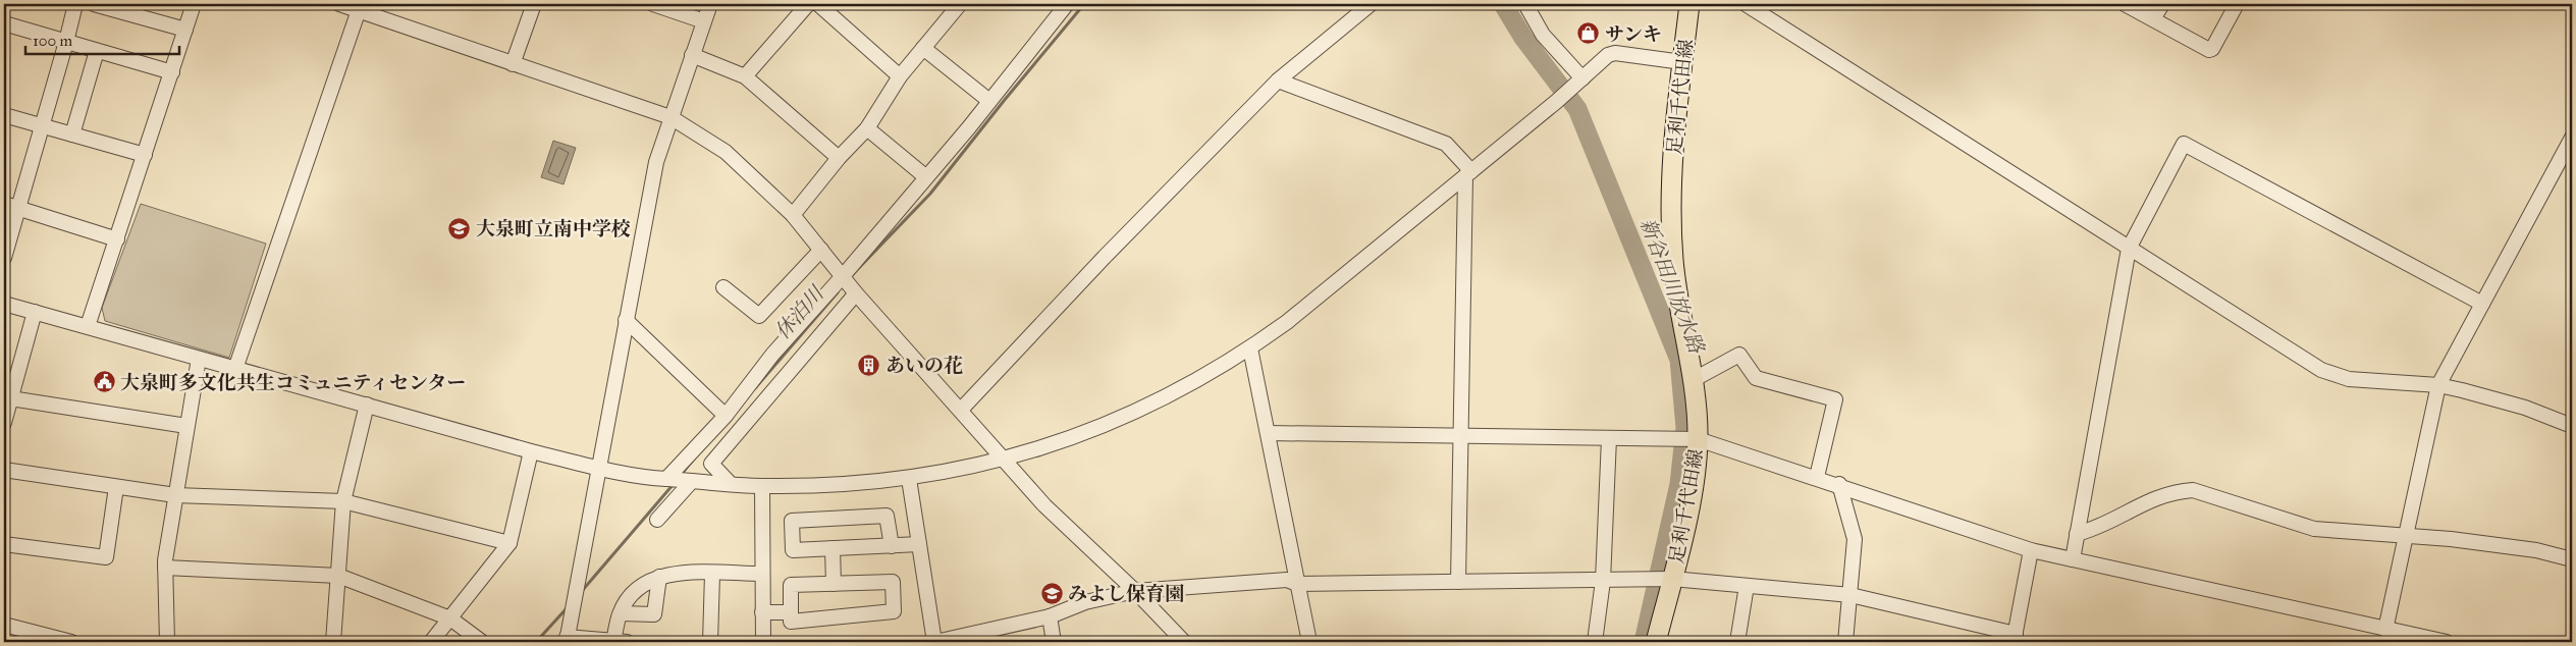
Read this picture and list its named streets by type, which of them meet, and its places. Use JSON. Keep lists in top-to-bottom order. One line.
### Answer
{"streets":{"main road":["足利千代田線"]},"water":["新谷田川放水路","休泊川"],"places":{"shop":["サンキ"],"school or university":["大泉町立南中学校","みよし保育園"],"building":["あいの花"],"public building":["大泉町多文化共生コミュニティセンター"]},"scale_bar":"100 m"}
